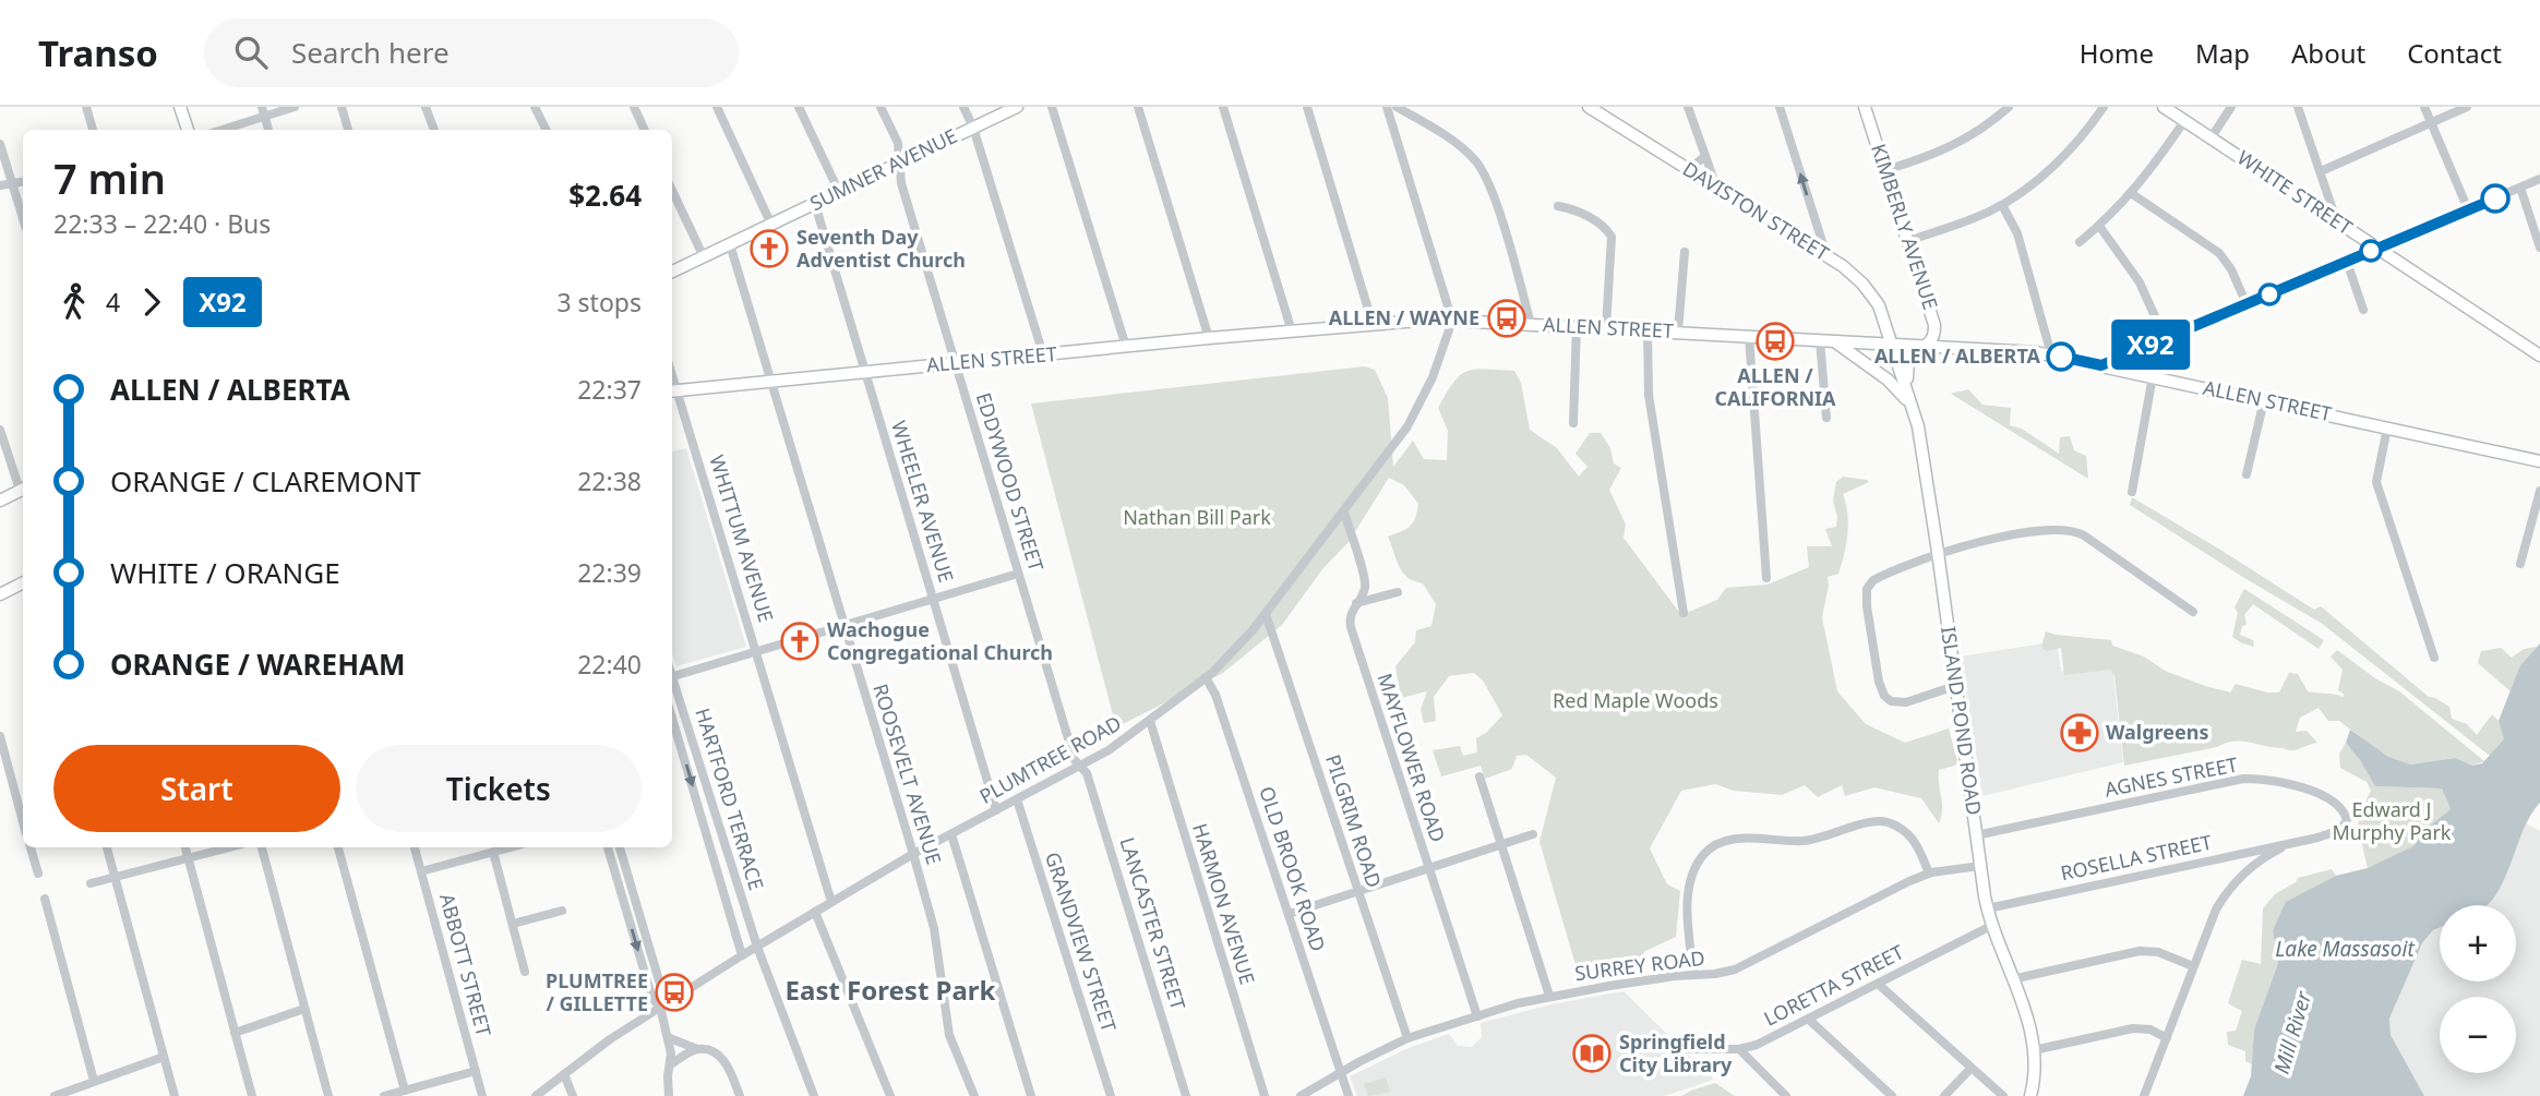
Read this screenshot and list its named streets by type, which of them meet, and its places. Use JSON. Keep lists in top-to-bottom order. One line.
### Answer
{"streets":{"main road":["SUMNER AVENUE","WHITE STREET","DAVISTON STREET","KIMBERLY AVENUE","ALLEN STREET","ISLAND POND ROAD"],"street":["EDDYWOOD STREET","WHEELER AVENUE","WHITTUM AVENUE","MAYFLOWER ROAD","PLUMTREE ROAD","ROOSEVELT AVENUE","AGNES STREET","HARTFORD TERRACE","PILGRIM ROAD","ROSELLA STREET","OLD BROOK ROAD","HARMON AVENUE","LANCASTER STREET","GRANDVIEW STREET","ABBOTT STREET","SURREY ROAD","LORETTA STREET"]},"crossings":[["SUMNER AVENUE","EDDYWOOD STREET"],["SUMNER AVENUE","WHEELER AVENUE"],["SUMNER AVENUE","ROOSEVELT AVENUE"],["DAVISTON STREET","ALLEN STREET"],["DAVISTON STREET","ISLAND POND ROAD"],["KIMBERLY AVENUE","ALLEN STREET"],["ALLEN STREET","EDDYWOOD STREET"],["ALLEN STREET","WHEELER AVENUE"],["ALLEN STREET","WHITTUM AVENUE"],["ALLEN STREET","ISLAND POND ROAD"],["ALLEN STREET","PLUMTREE ROAD"],["ALLEN STREET","ROOSEVELT AVENUE"],["EDDYWOOD STREET","PLUMTREE ROAD"],["EDDYWOOD STREET","LANCASTER STREET"],["WHEELER AVENUE","PLUMTREE ROAD"],["WHITTUM AVENUE","PLUMTREE ROAD"],["ISLAND POND ROAD","AGNES STREET"],["ISLAND POND ROAD","ROSELLA STREET"],["ISLAND POND ROAD","SURREY ROAD"],["ISLAND POND ROAD","LORETTA STREET"],["MAYFLOWER ROAD","PLUMTREE ROAD"],["MAYFLOWER ROAD","SURREY ROAD"],["PLUMTREE ROAD","ROOSEVELT AVENUE"],["PLUMTREE ROAD","HARTFORD TERRACE"],["PLUMTREE ROAD","PILGRIM ROAD"],["PLUMTREE ROAD","OLD BROOK ROAD"],["PLUMTREE ROAD","HARMON AVENUE"],["PLUMTREE ROAD","LANCASTER STREET"],["PLUMTREE ROAD","GRANDVIEW STREET"],["AGNES STREET","ROSELLA STREET"],["PILGRIM ROAD","SURREY ROAD"],["OLD BROOK ROAD","SURREY ROAD"]],"districts":["East Forest Park"],"water":["Lake Massasoit","Mill River"],"parks":["Nathan Bill Park","Red Maple Woods","Edward J Murphy Park"],"places":{"church":["Seventh Day Adventist Church","Wachogue Congregational Church"],"bus stop":["ALLEN / WAYNE","ALLEN / CALIFORNIA","PLUMTREE / GILLETTE"],"other":["ALLEN / ALBERTA"],"pharmacy":["Walgreens"],"library":["Springfield City Library"]},"lines":["bus line X92"],"page":{"header":"Transo","search":"Search here","nav":["Home","Map","About","Contact"],"on_map":"X92","heading":["7 min","22:33 – 22:40 · Bus","$2.64"],"legs":["4","X92","3 stops"],"list":[{"name":"ALLEN / ALBERTA","value":"22:37"},{"name":"ORANGE / CLAREMONT","value":"22:38"},{"name":"WHITE / ORANGE","value":"22:39"},{"name":"ORANGE / WAREHAM","value":"22:40"}],"buttons":["Start","Tickets"],"map_buttons":["+","−"]}}
